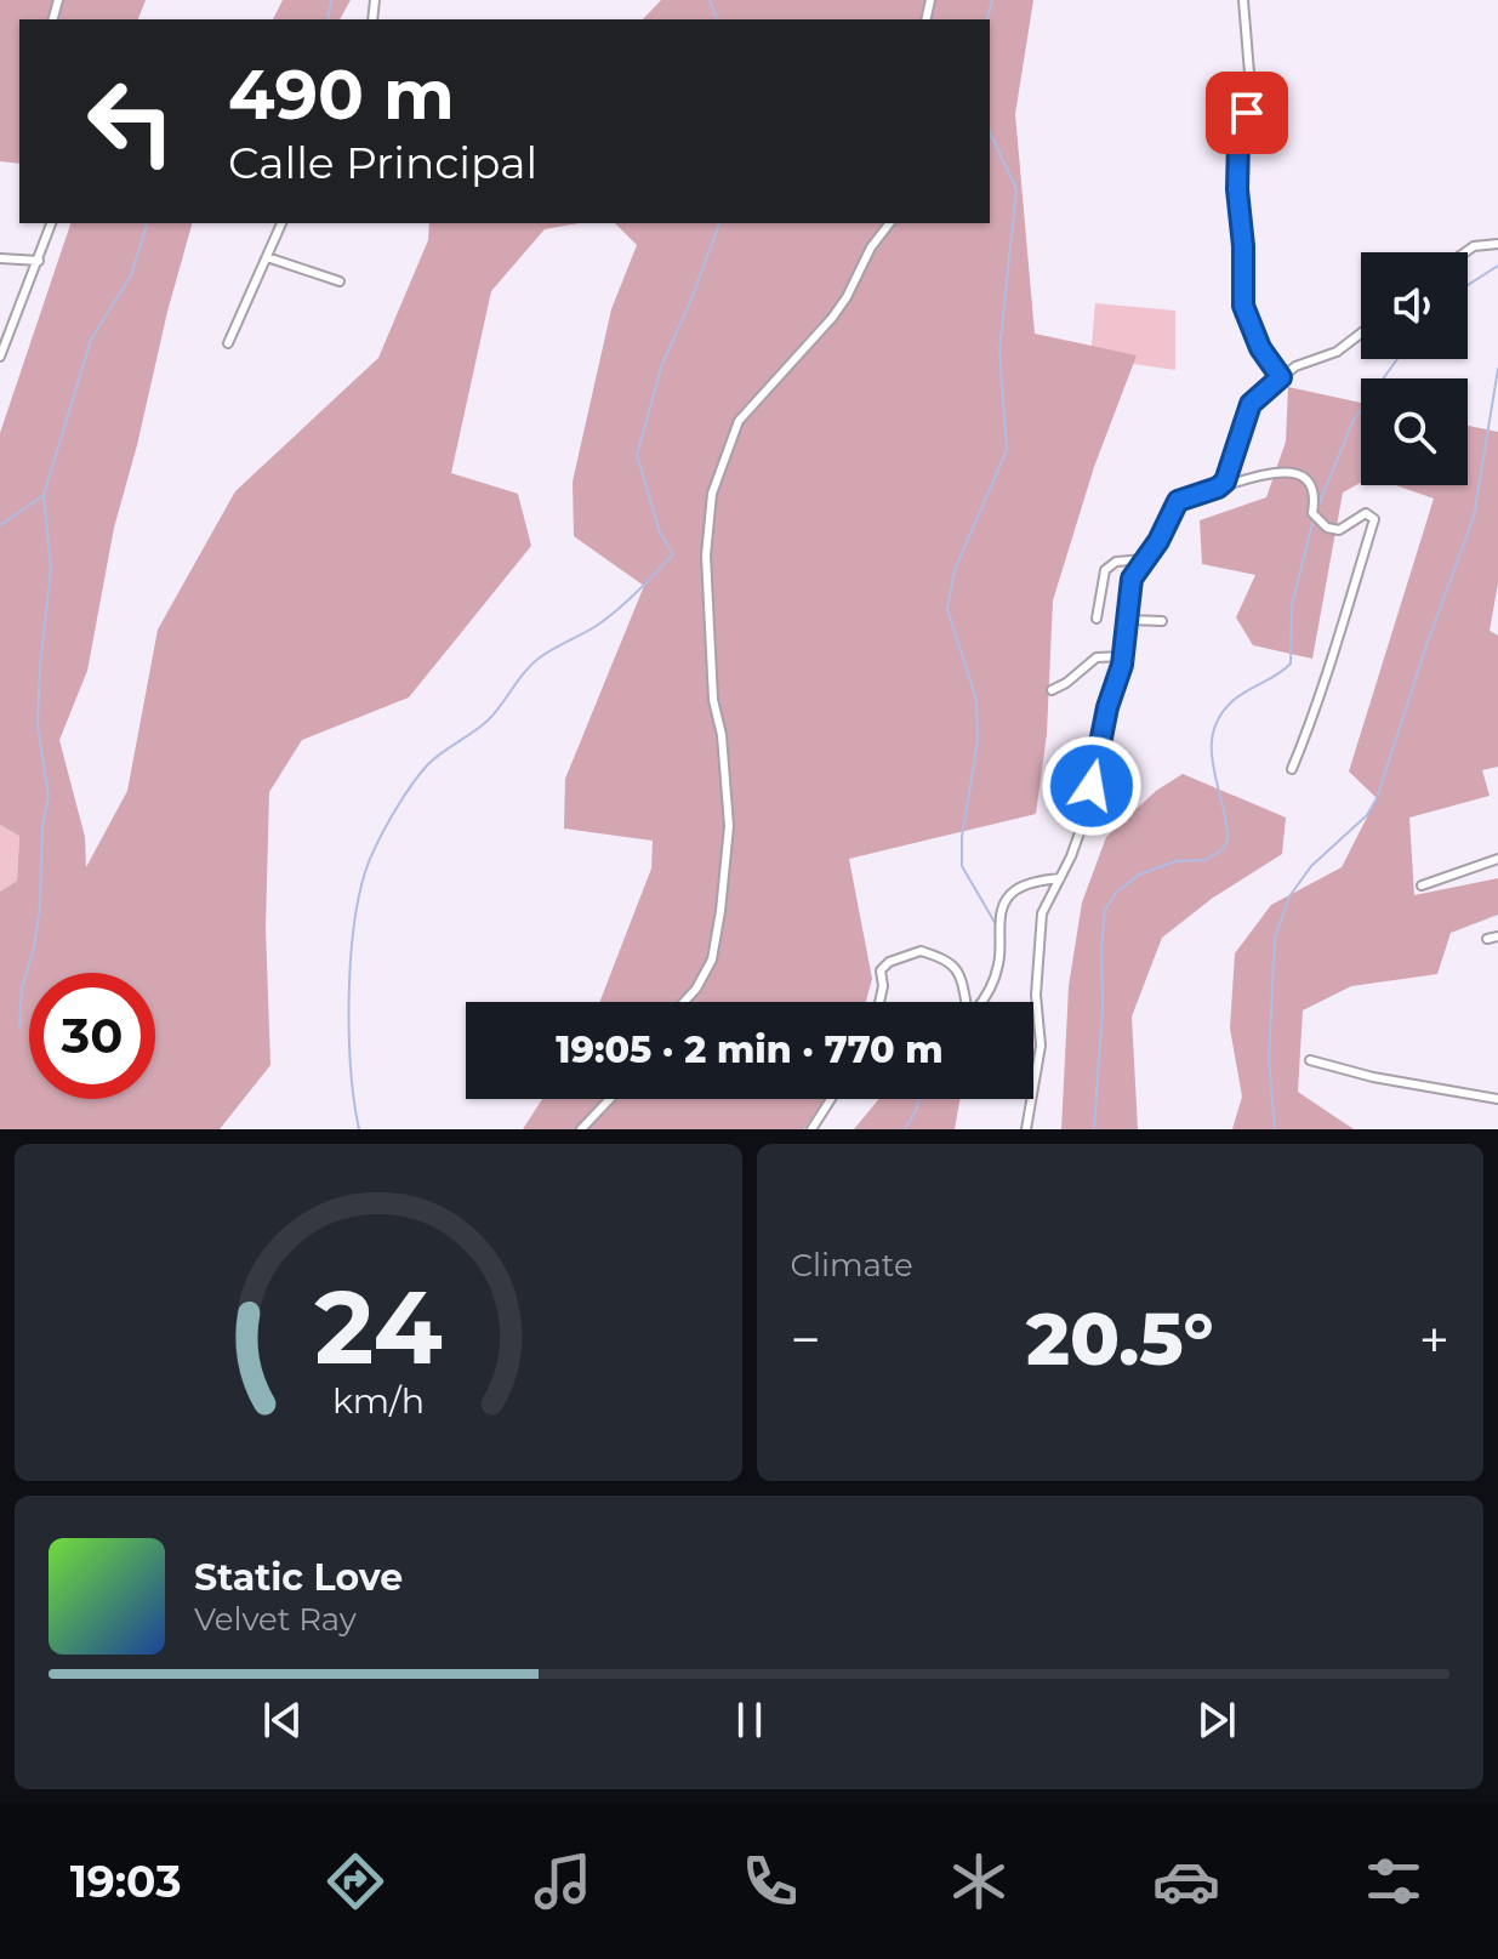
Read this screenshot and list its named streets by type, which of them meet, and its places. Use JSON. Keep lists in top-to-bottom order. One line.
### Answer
{"page":{"turn":["490 m","Calle Principal"],"limit":"30","trip":"19:05 · 2 min · 770 m","tile":"Climate","heat":["−","20.5°","+"],"song":["Static Love","Velvet Ray"],"tabs":"19:03","gauge":["24","km/h"]}}
